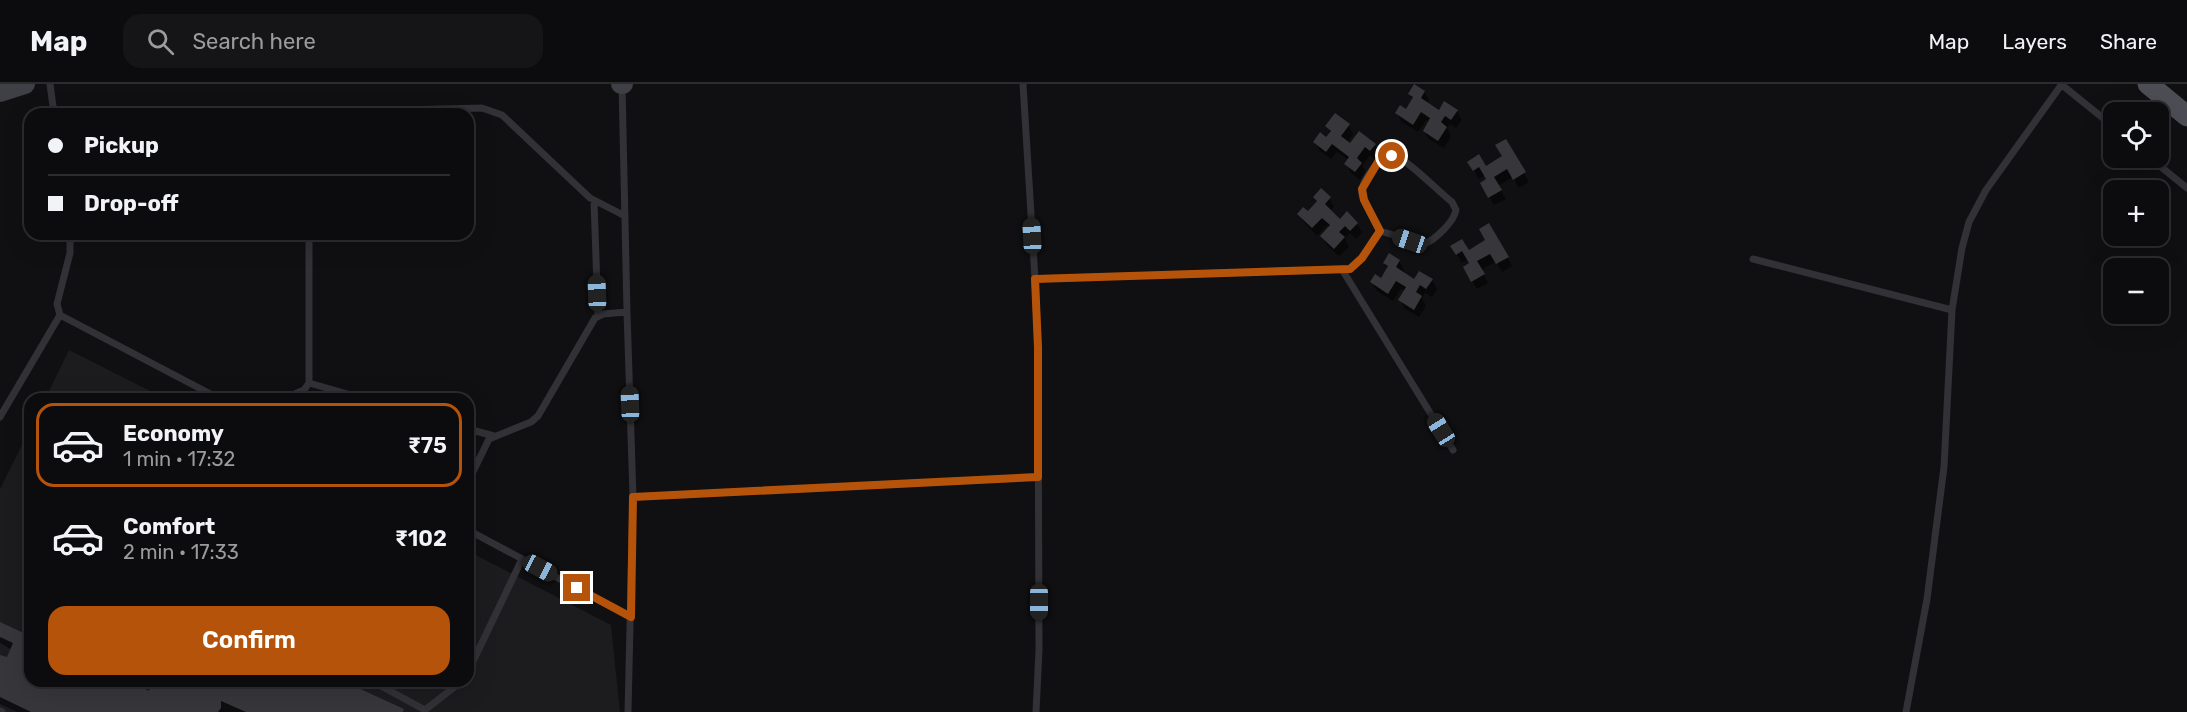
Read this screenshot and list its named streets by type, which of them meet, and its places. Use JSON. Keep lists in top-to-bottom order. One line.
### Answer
{"page":{"header":"Map","search":"Search here","nav":["Map","Layers","Share"],"map_buttons":["+","−"],"banner":["Pickup","Drop-off"],"list":[{"name":"Economy","note":"1 min · 17:32","value":"₹75"},{"name":"Comfort","note":"2 min · 17:33","value":"₹102"}],"buttons":"Confirm"}}
